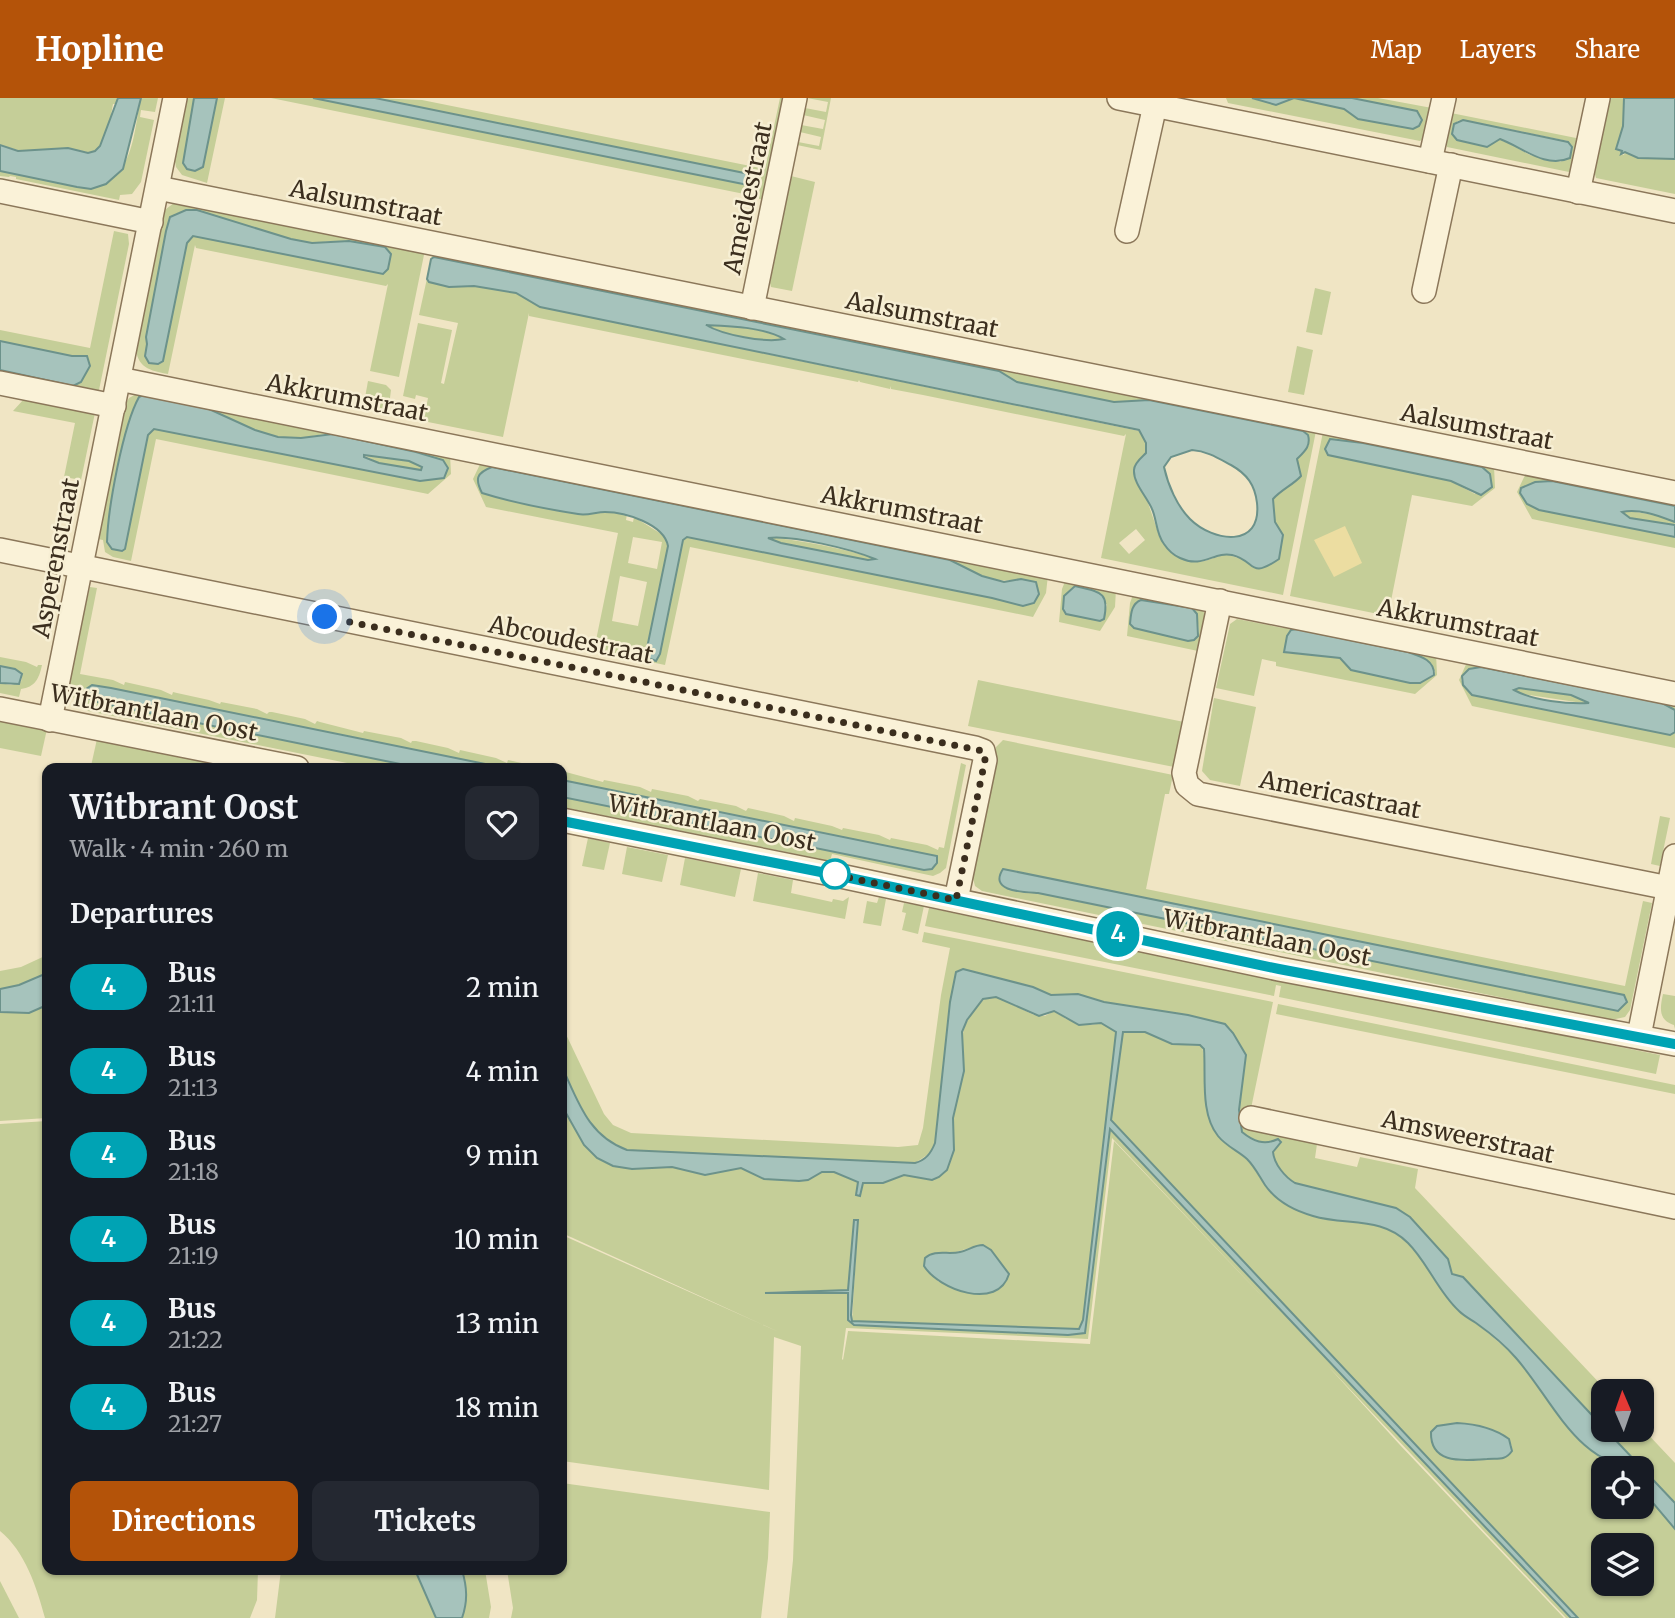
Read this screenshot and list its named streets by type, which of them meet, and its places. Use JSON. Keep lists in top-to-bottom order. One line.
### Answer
{"streets":{"street":["Ameidestraat","Aalsumstraat","Akkrumstraat","Asperenstraat","Abcoudestraat","Witbrantlaan Oost","Americastraat","Amsweerstraat"]},"crossings":[["Ameidestraat","Aalsumstraat"],["Aalsumstraat","Asperenstraat"],["Akkrumstraat","Asperenstraat"],["Akkrumstraat","Americastraat"],["Asperenstraat","Abcoudestraat"],["Asperenstraat","Witbrantlaan Oost"],["Abcoudestraat","Witbrantlaan Oost"]],"lines":["bus line 4"],"north":"top","page":{"header":"Hopline","nav":["Map","Layers","Share"],"on_map":"4","heading":[["Witbrant Oost","Walk · 4 min · 260 m"],"Departures"],"list":[{"mark":"4","name":"Bus","note":"21:11","value":"2 min"},{"mark":"4","name":"Bus","note":"21:13","value":"4 min"},{"mark":"4","name":"Bus","note":"21:18","value":"9 min"},{"mark":"4","name":"Bus","note":"21:19","value":"10 min"},{"mark":"4","name":"Bus","note":"21:22","value":"13 min"},{"mark":"4","name":"Bus","note":"21:27","value":"18 min"}],"buttons":["Directions","Tickets"]}}
